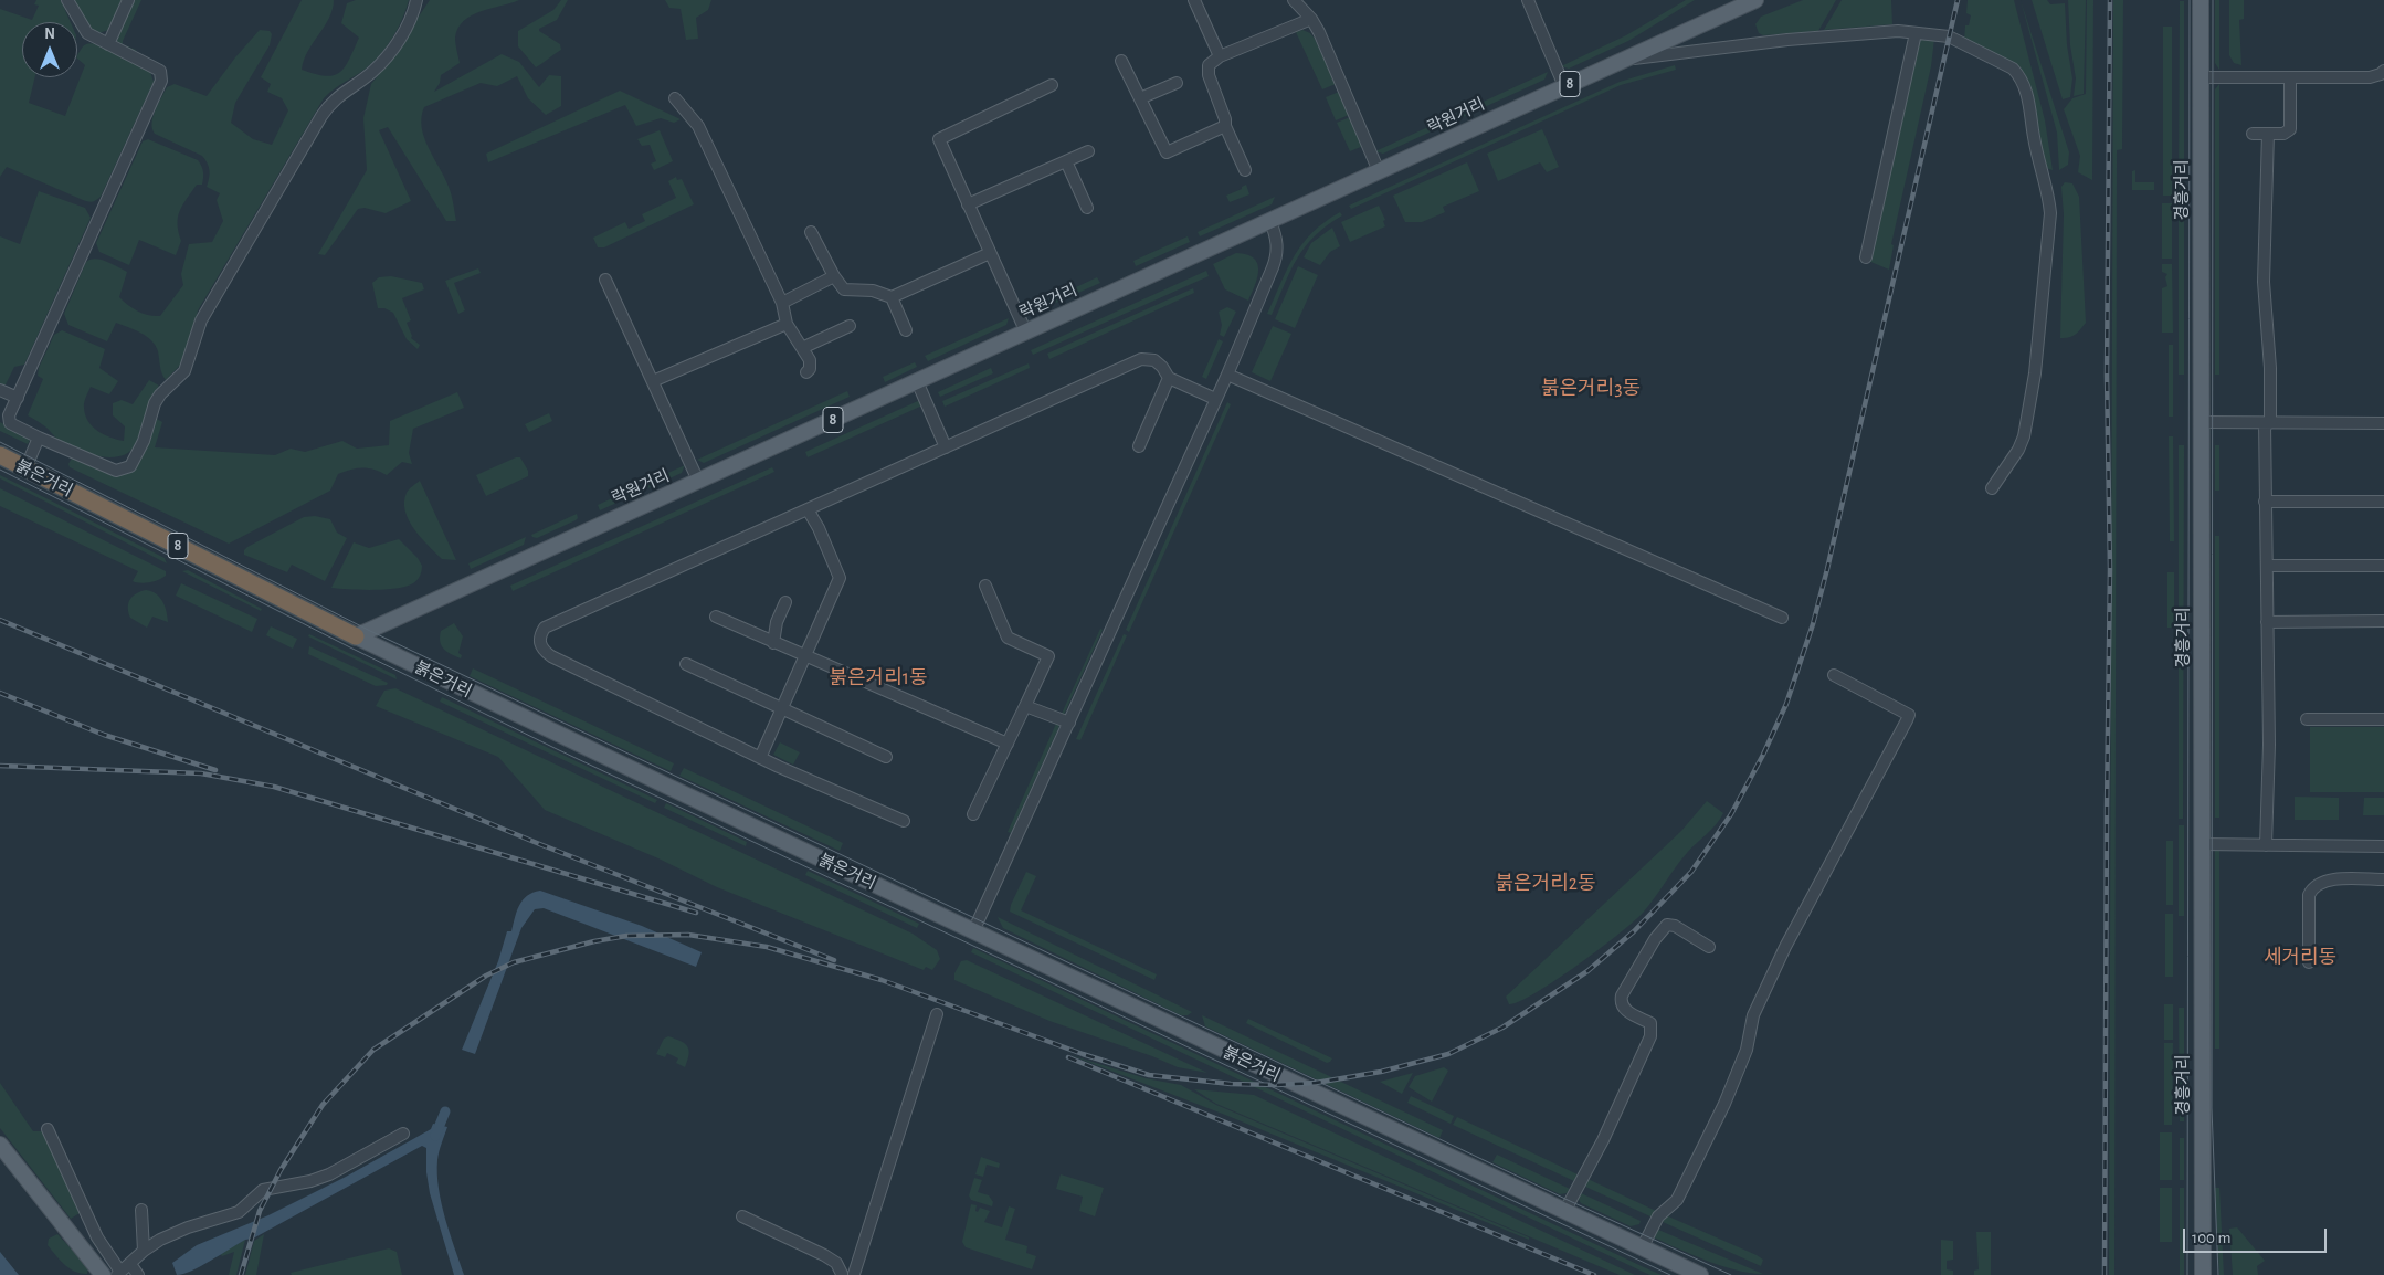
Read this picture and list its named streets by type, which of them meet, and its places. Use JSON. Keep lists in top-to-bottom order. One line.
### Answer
{"streets":{"highway":["8","붉은거리"],"main road":["락원거리","경흥거리"]},"crossings":[["락원거리","붉은거리"]],"districts":["붉은거리3동","붉은거리1동","붉은거리2동","세거리동"],"scale_bar":"100 m","north":"top"}
